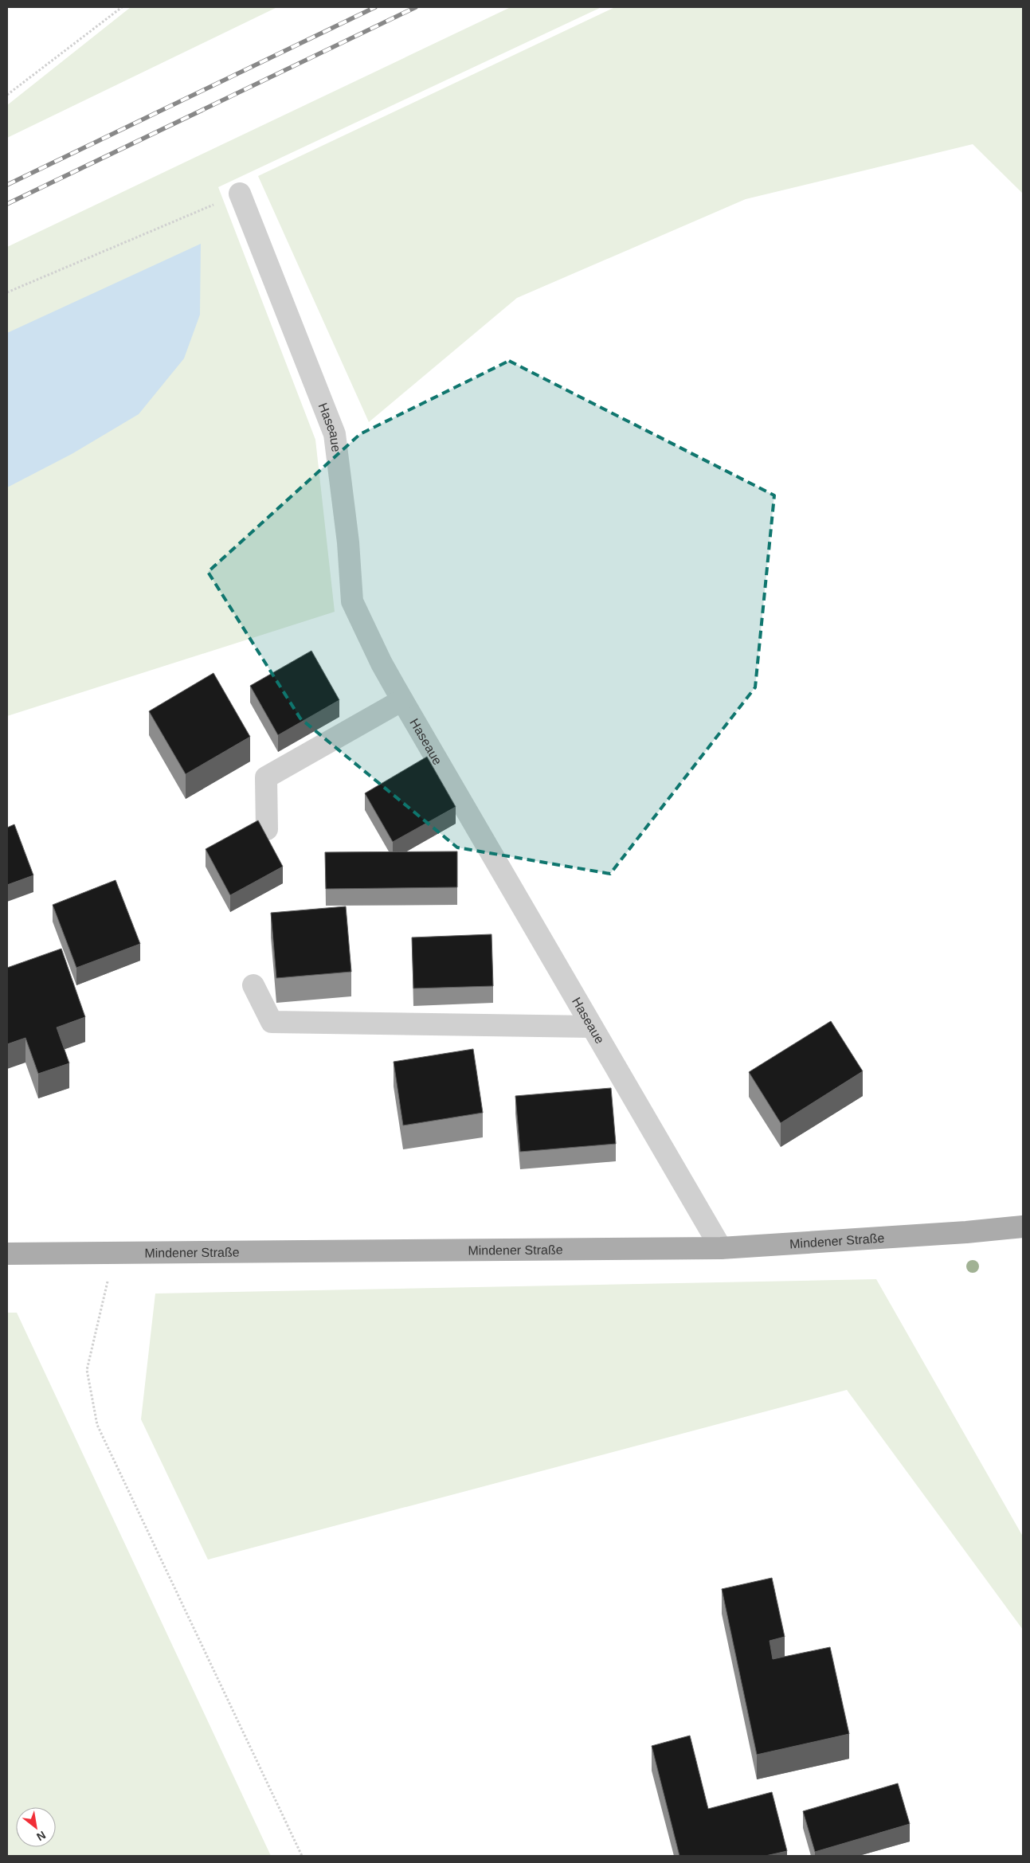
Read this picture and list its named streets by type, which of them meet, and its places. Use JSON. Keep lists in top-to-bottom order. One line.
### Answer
{"streets":{"main road":["Mindener Straße"],"street":["Haseaue"]},"crossings":[["Haseaue","Mindener Straße"]],"north":"bottom right"}
